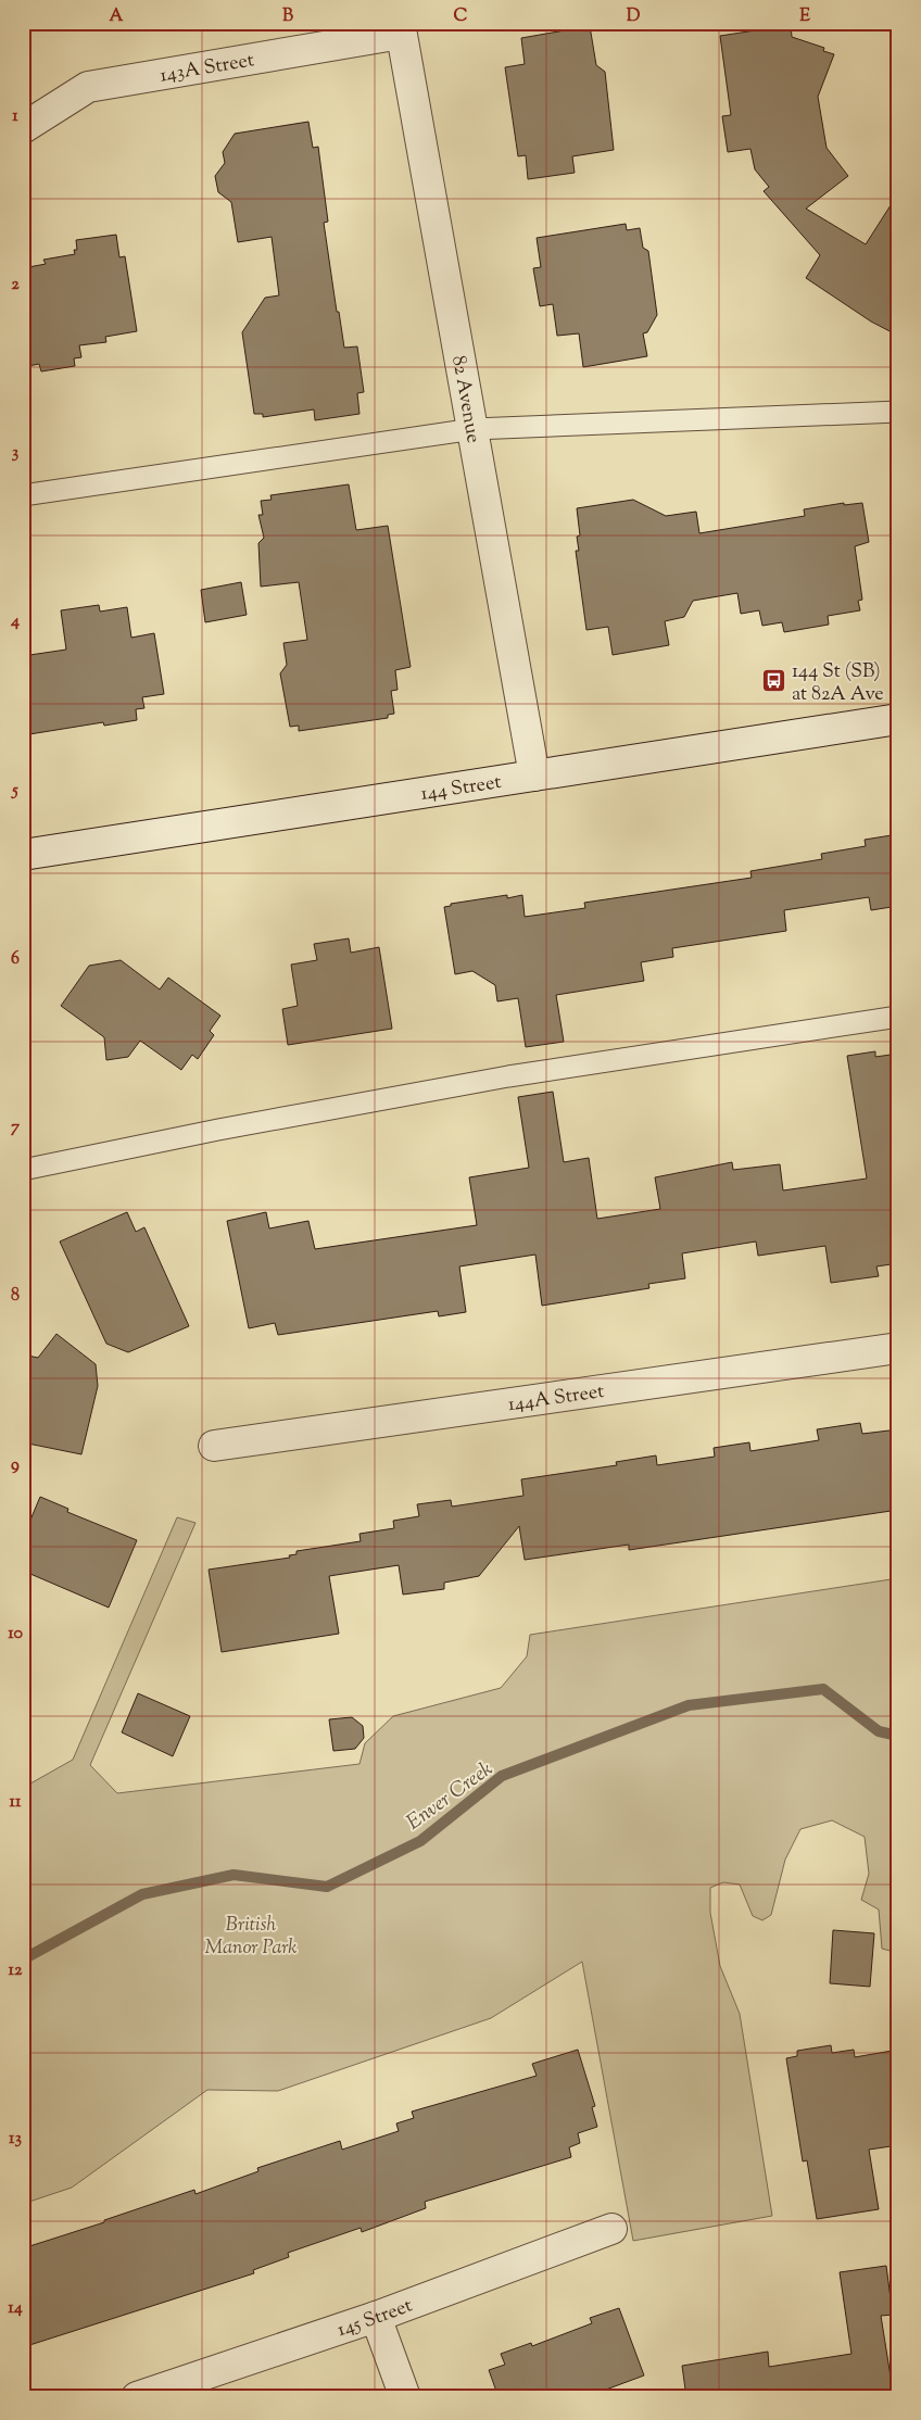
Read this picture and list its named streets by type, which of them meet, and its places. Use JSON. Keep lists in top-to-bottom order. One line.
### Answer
{"streets":{"street":["143A Street","82 Avenue","144 Street","144A Street","145 Street"]},"crossings":[["143A Street","82 Avenue"],["82 Avenue","144 Street"]],"water":["Enver Creek"],"parks":["British Manor Park"],"places":{"bus stop":["144 St (SB) at 82A Ave"]},"grid":{"columns":["A","B","C","D","E"],"rows":["1","2","3","4","5","6","7","8","9","10","11","12","13","14"]}}
